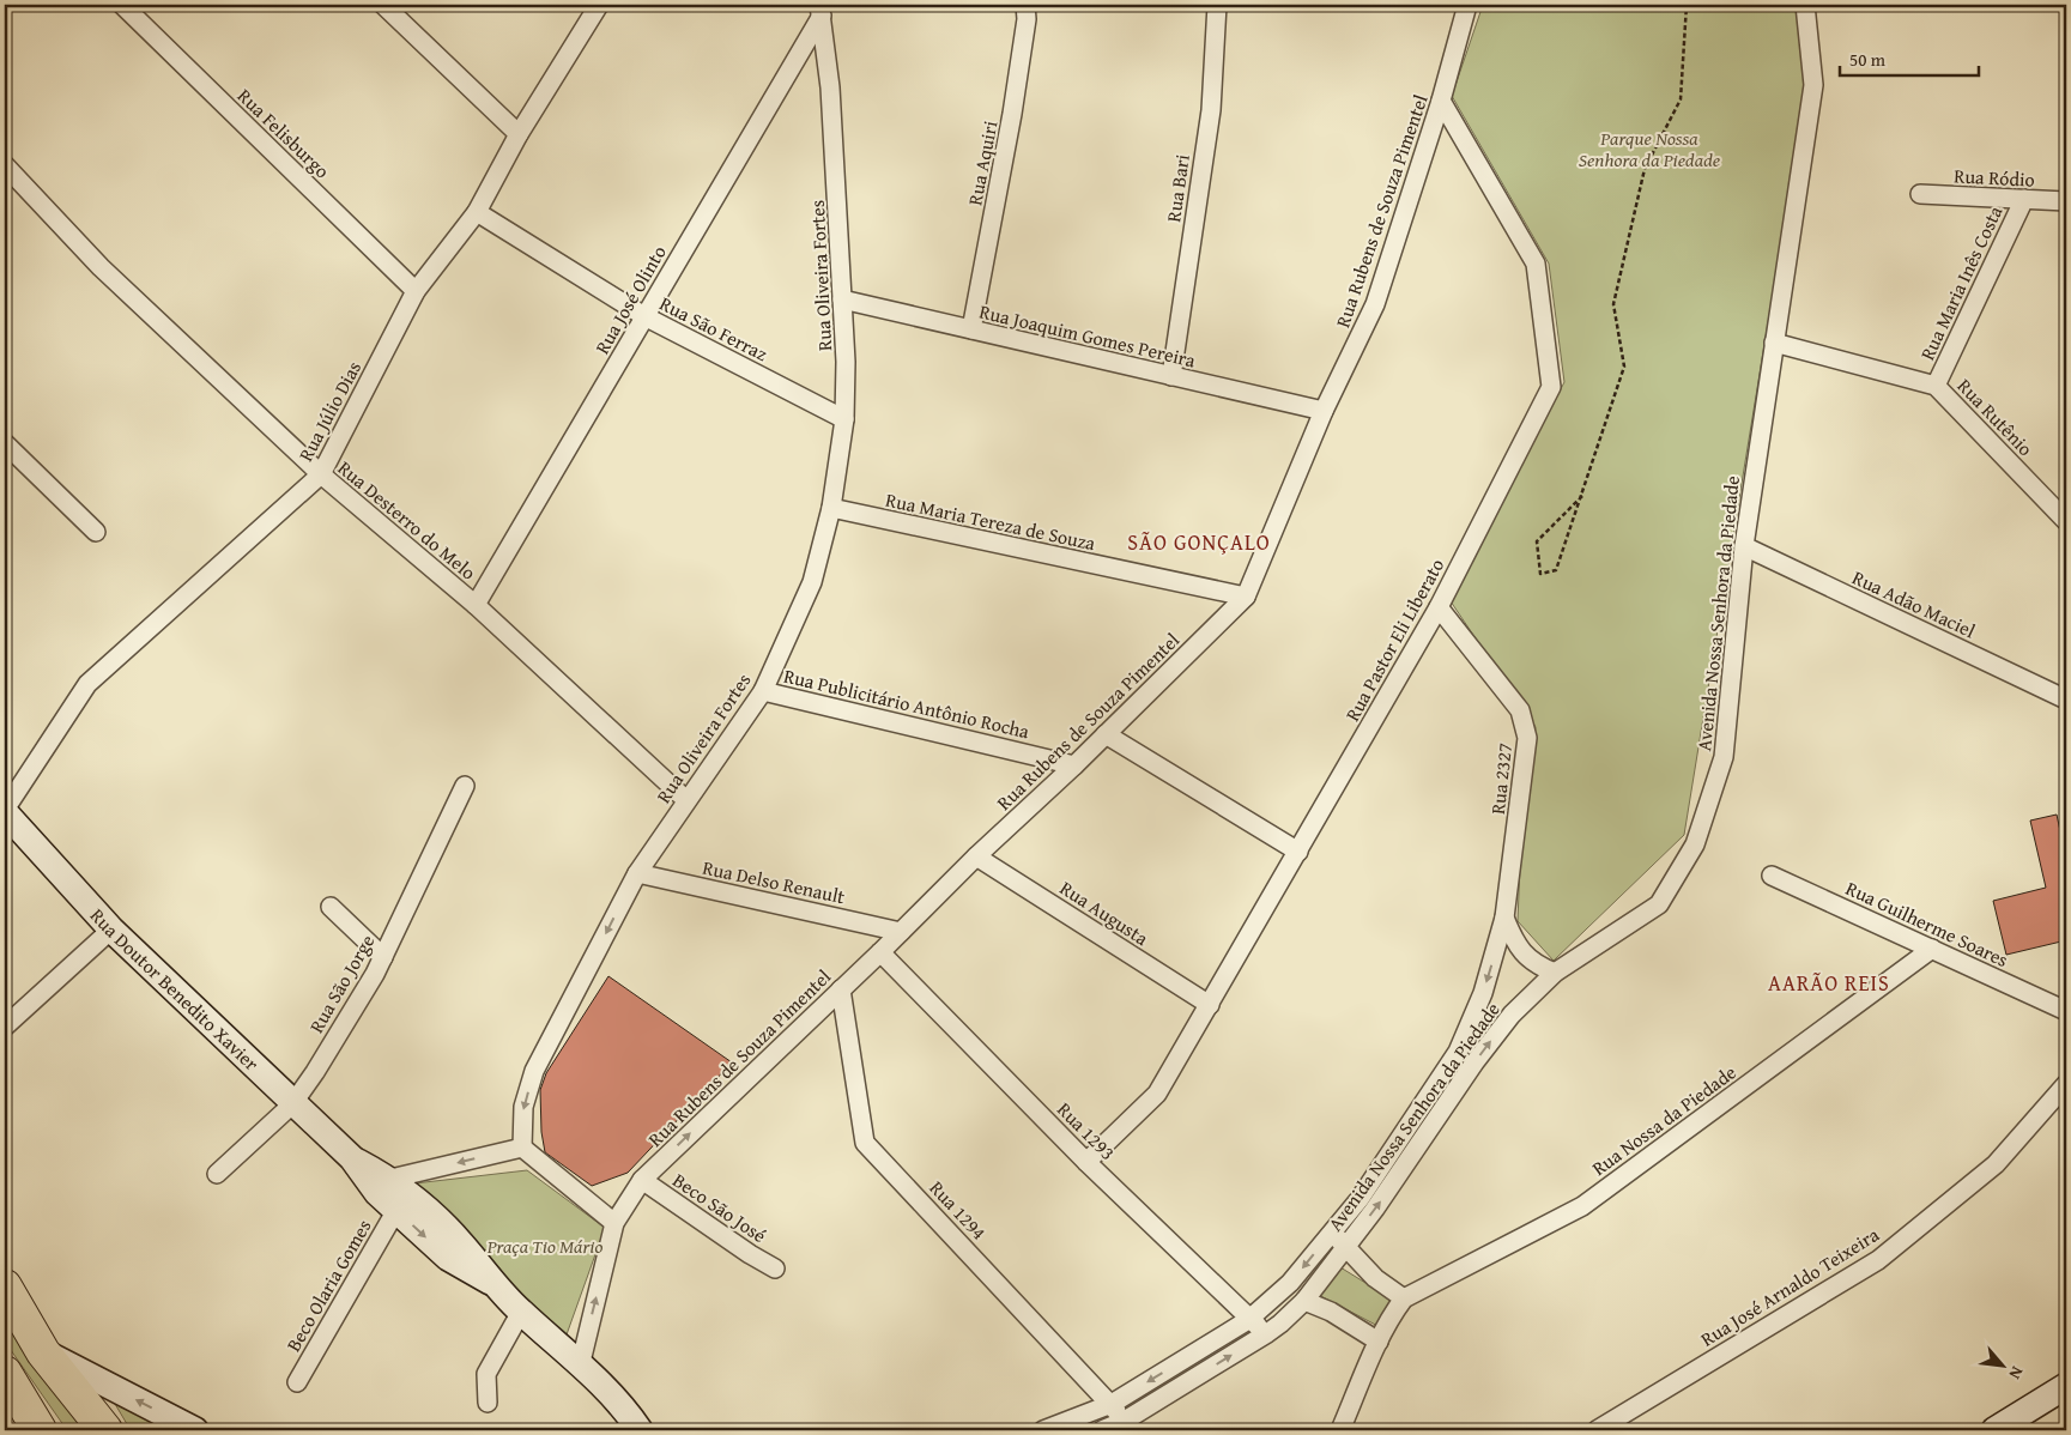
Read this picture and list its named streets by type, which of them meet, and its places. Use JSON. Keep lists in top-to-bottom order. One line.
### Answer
{"streets":{"street":["Rua Felisburgo","Rua Aquiri","Rua Ródio","Rua Bari","Rua Rubens de Souza Pimentel","Rua Oliveira Fortes","Rua Maria Inês Costa","Rua José Olinto","Rua São Ferraz","Rua Joaquim Gomes Pereira","Rua Júlio Dias","Rua Rutênio","Rua Desterro do Melo","Rua Maria Tereza de Souza","Rua Adão Maciel","Avenida Nossa Senhora da Piedade","Rua Pastor Eli Liberato","Rua Publicitário Antônio Rocha","Rua 2327","Rua Delso Renault","Rua Augusta","Rua Guilherme Soares","Rua São Jorge","Rua Doutor Benedito Xavier","Rua Nossa da Piedade","Rua 1293","Beco São José","Rua 1294","Beco Olaria Gomes","Rua José Arnaldo Teixeira"]},"crossings":[["Rua Felisburgo","Rua Júlio Dias"],["Rua Aquiri","Rua Joaquim Gomes Pereira"],["Rua Ródio","Rua Maria Inês Costa"],["Rua Bari","Rua Joaquim Gomes Pereira"],["Rua Rubens de Souza Pimentel","Rua Joaquim Gomes Pereira"],["Rua Rubens de Souza Pimentel","Rua Maria Tereza de Souza"],["Rua Rubens de Souza Pimentel","Rua Pastor Eli Liberato"],["Rua Rubens de Souza Pimentel","Rua Publicitário Antônio Rocha"],["Rua Rubens de Souza Pimentel","Rua Delso Renault"],["Rua Rubens de Souza Pimentel","Rua Augusta"],["Rua Rubens de Souza Pimentel","Rua Doutor Benedito Xavier"],["Rua Rubens de Souza Pimentel","Rua 1293"],["Rua Rubens de Souza Pimentel","Beco São José"],["Rua Rubens de Souza Pimentel","Rua 1294"],["Rua Oliveira Fortes","Rua José Olinto"],["Rua Oliveira Fortes","Rua São Ferraz"],["Rua Oliveira Fortes","Rua Joaquim Gomes Pereira"],["Rua Oliveira Fortes","Rua Desterro do Melo"],["Rua Oliveira Fortes","Rua Maria Tereza de Souza"],["Rua Oliveira Fortes","Rua Publicitário Antônio Rocha"],["Rua Oliveira Fortes","Rua Delso Renault"],["Rua Maria Inês Costa","Rua Rutênio"],["Rua José Olinto","Rua São Ferraz"],["Rua José Olinto","Rua Desterro do Melo"],["Rua São Ferraz","Rua Júlio Dias"],["Rua Júlio Dias","Rua Desterro do Melo"],["Rua Júlio Dias","Rua Doutor Benedito Xavier"],["Rua Rutênio","Avenida Nossa Senhora da Piedade"],["Rua Adão Maciel","Avenida Nossa Senhora da Piedade"],["Avenida Nossa Senhora da Piedade","Rua 2327"],["Avenida Nossa Senhora da Piedade","Rua 1293"],["Avenida Nossa Senhora da Piedade","Rua 1294"],["Rua Pastor Eli Liberato","Rua 2327"],["Rua Pastor Eli Liberato","Rua Augusta"],["Rua Pastor Eli Liberato","Rua 1293"],["Rua Guilherme Soares","Rua Nossa da Piedade"],["Rua São Jorge","Rua Doutor Benedito Xavier"],["Rua Doutor Benedito Xavier","Beco Olaria Gomes"]],"districts":["SÃO GONÇALO","AARÃO REIS"],"parks":["Parque Nossa Senhora da Piedade","Praça Tio Mário"],"scale_bar":"50 m","north":"bottom right"}
